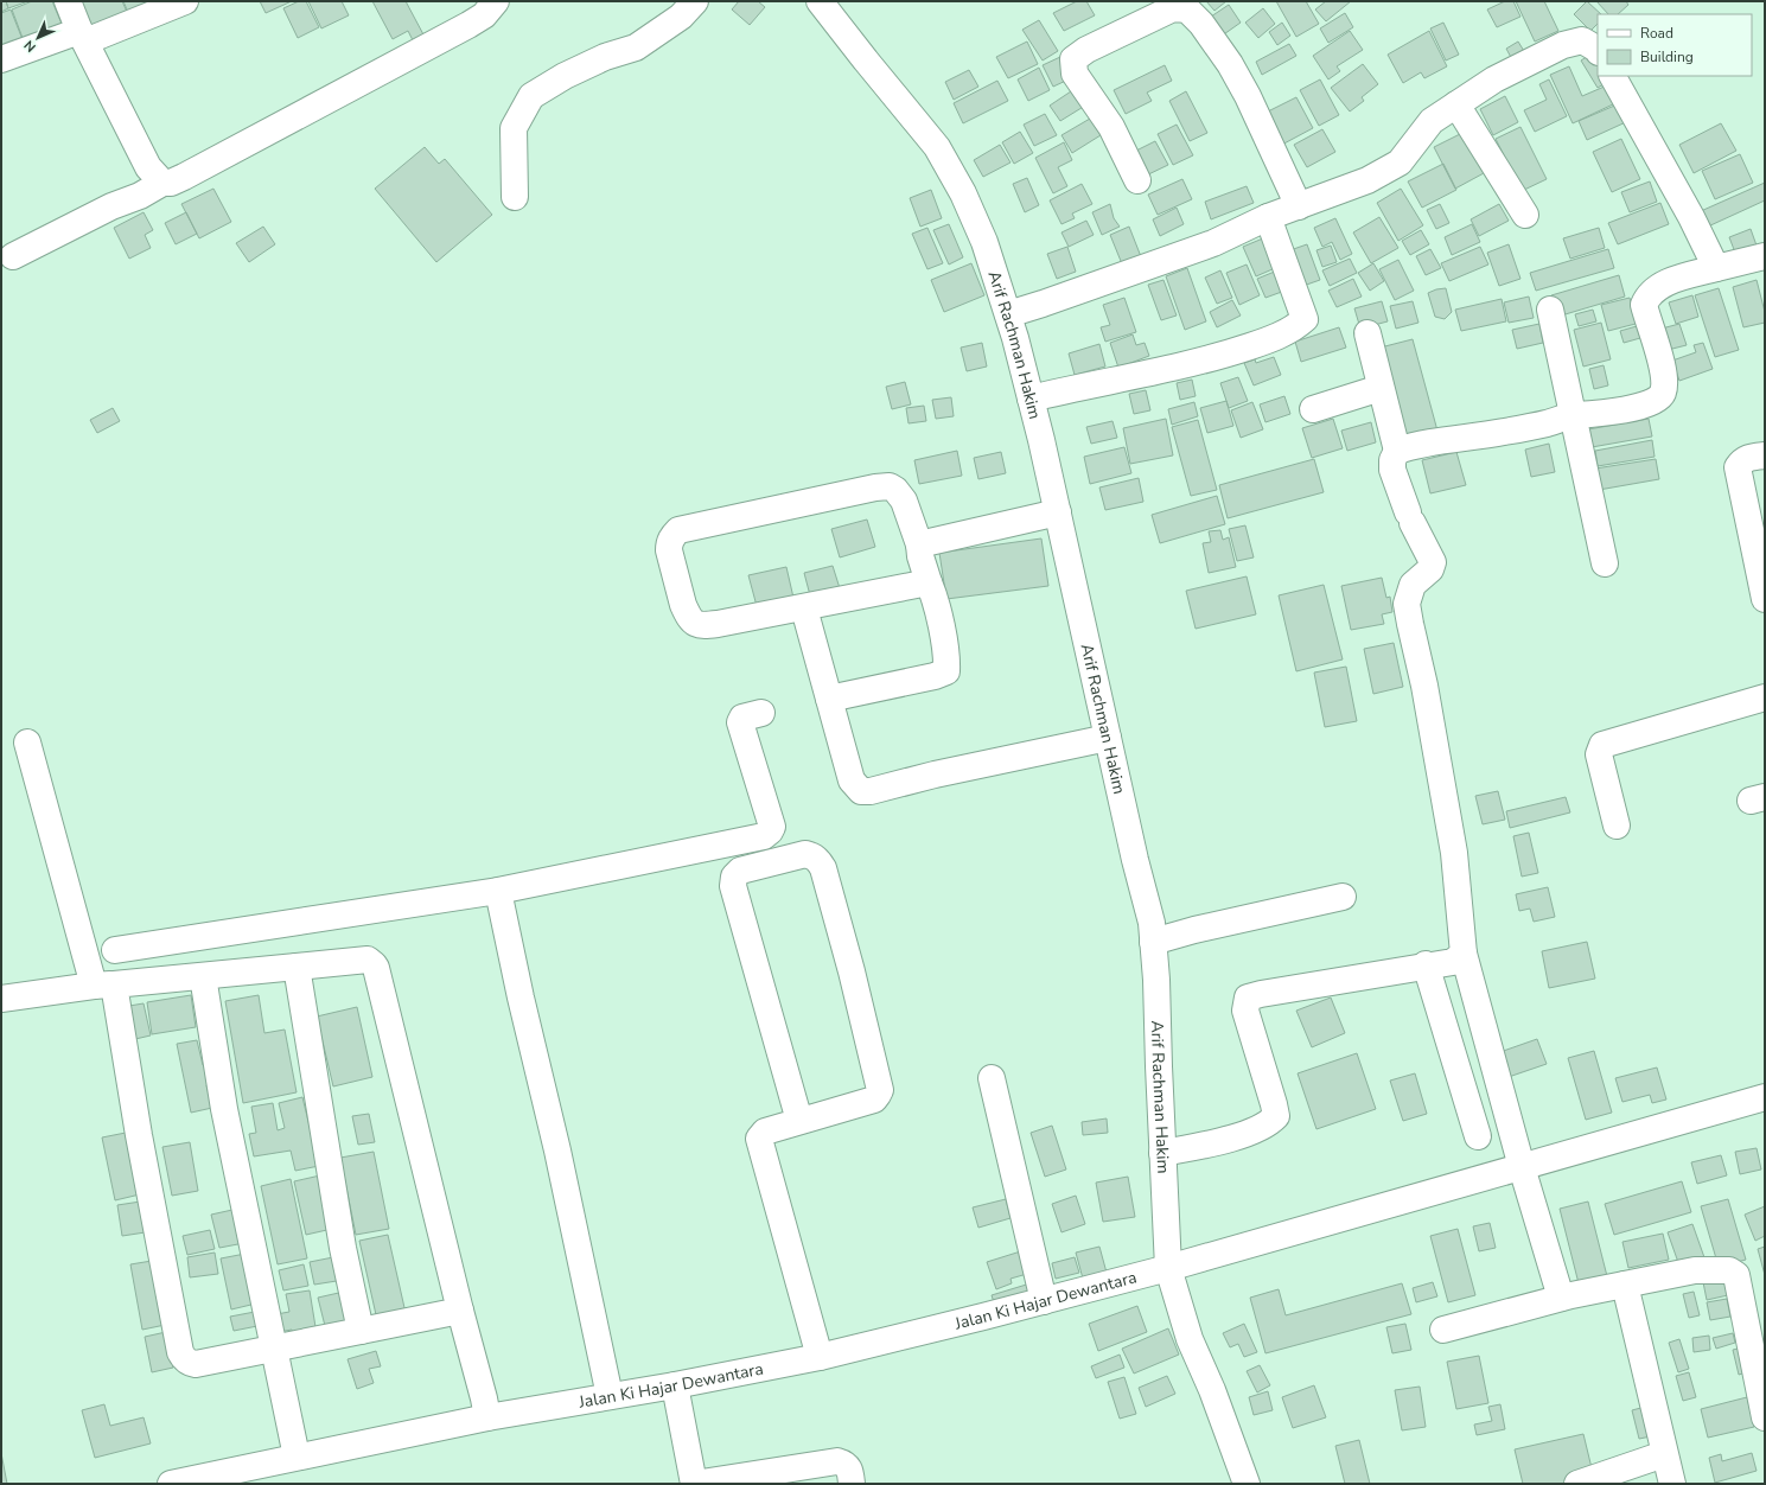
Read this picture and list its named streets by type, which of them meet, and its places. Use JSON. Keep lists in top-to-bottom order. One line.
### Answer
{"streets":{"street":["Arif Rachman Hakim","Jalan Ki Hajar Dewantara"]},"crossings":[["Arif Rachman Hakim","Jalan Ki Hajar Dewantara"]],"legend":["Road","Building"],"north":"bottom left"}
